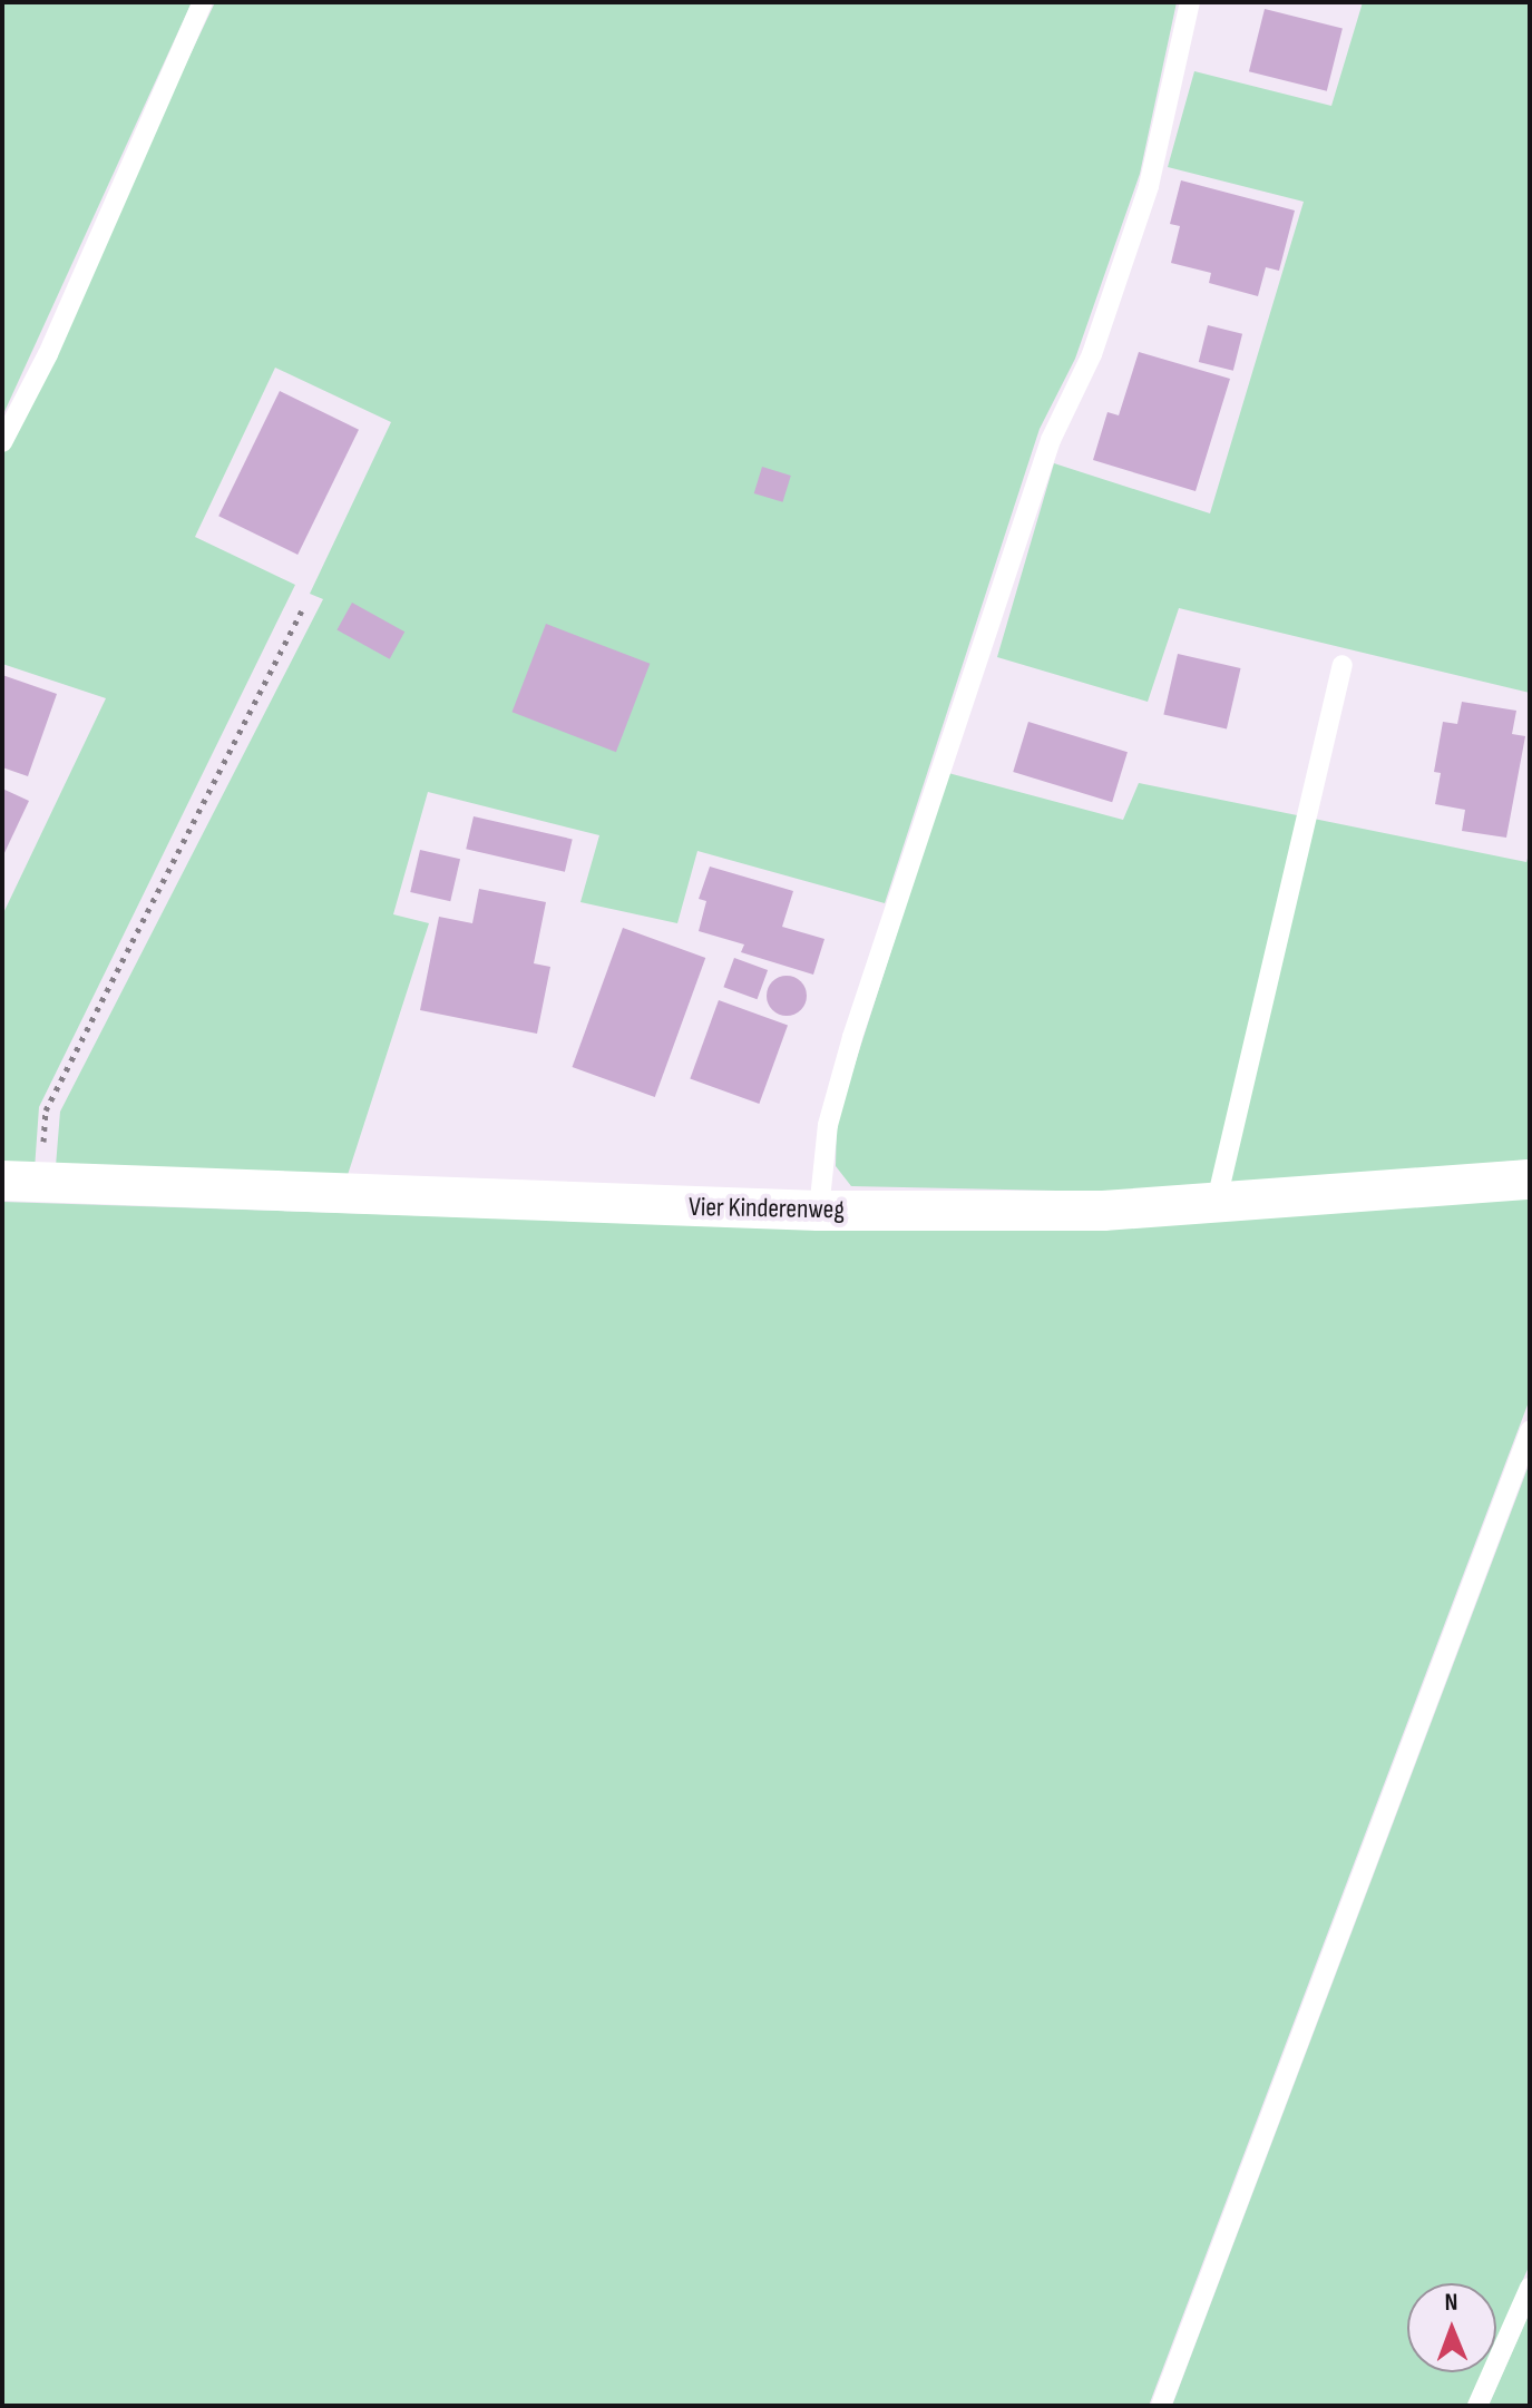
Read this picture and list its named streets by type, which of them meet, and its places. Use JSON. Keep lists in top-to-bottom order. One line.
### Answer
{"streets":{"street":["Vier Kinderenweg"]},"north":"top"}
